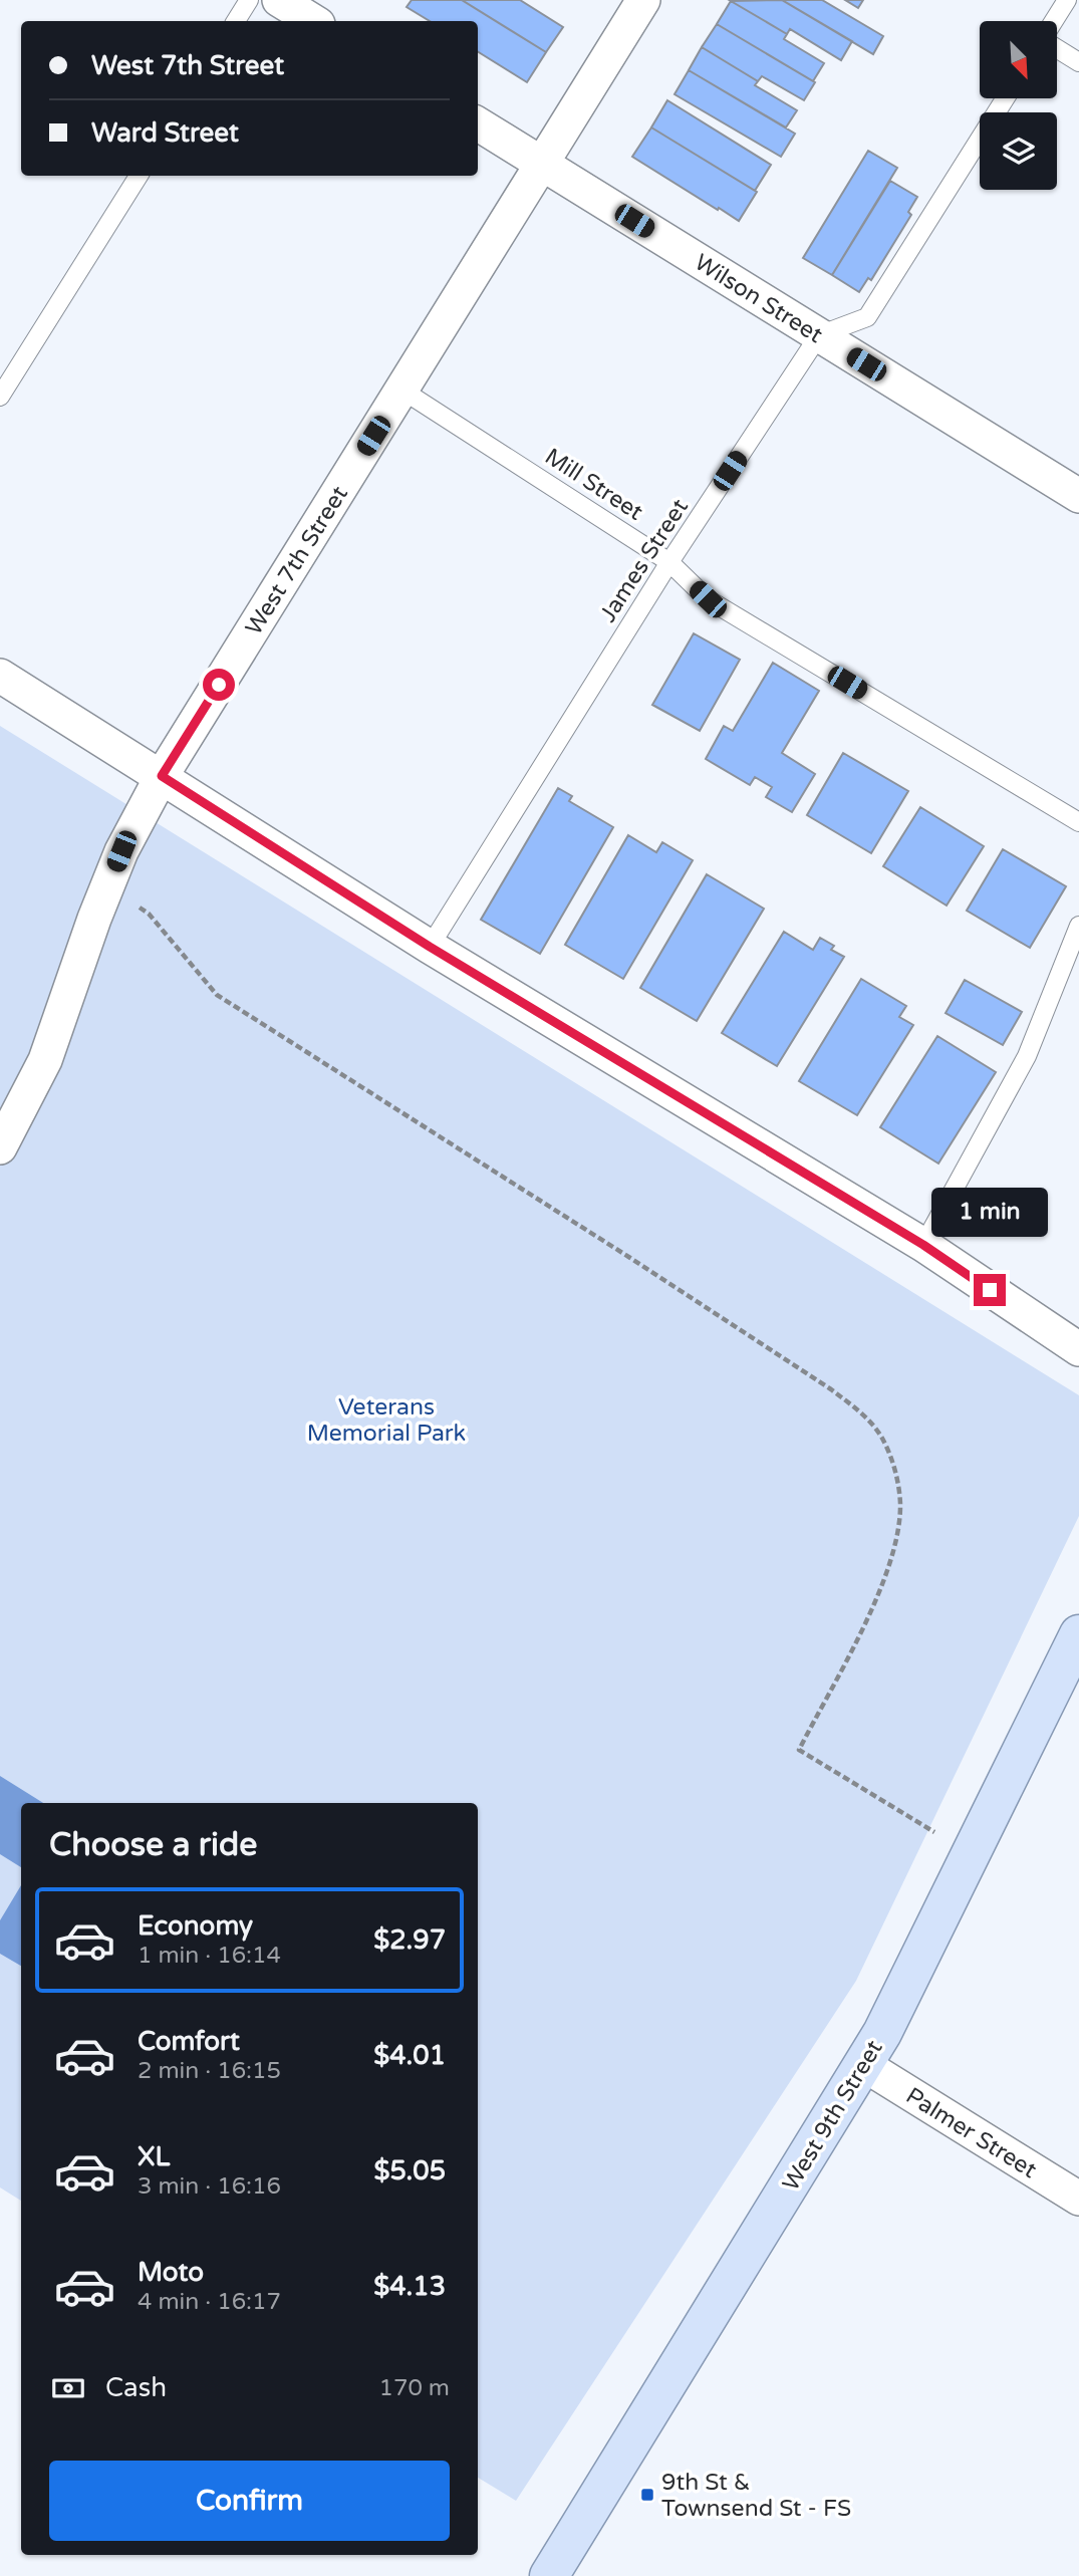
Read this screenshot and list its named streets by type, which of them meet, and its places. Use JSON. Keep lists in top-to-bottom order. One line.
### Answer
{"streets":{"main road":["West 9th Street"],"street":["Wilson Street","West 7th Street","Palmer Street"],"lane":["Mill Street","James Street"]},"crossings":[["Wilson Street","West 7th Street"],["Wilson Street","James Street"],["Mill Street","West 7th Street"],["Mill Street","James Street"],["West 9th Street","Palmer Street"]],"parks":["Veterans Memorial Park"],"places":{"transit":["9th St & Townsend St - FS"]},"north":"bottom right","page":{"banner":["West 7th Street","Ward Street"],"bubble":"1 min","heading":"Choose a ride","list":[{"name":"Economy","note":"1 min · 16:14","value":"$2.97"},{"name":"Comfort","note":"2 min · 16:15","value":"$4.01"},{"name":"XL","note":"3 min · 16:16","value":"$5.05"},{"name":"Moto","note":"4 min · 16:17","value":"$4.13"}],"pay":["Cash","170 m"],"buttons":"Confirm"}}
